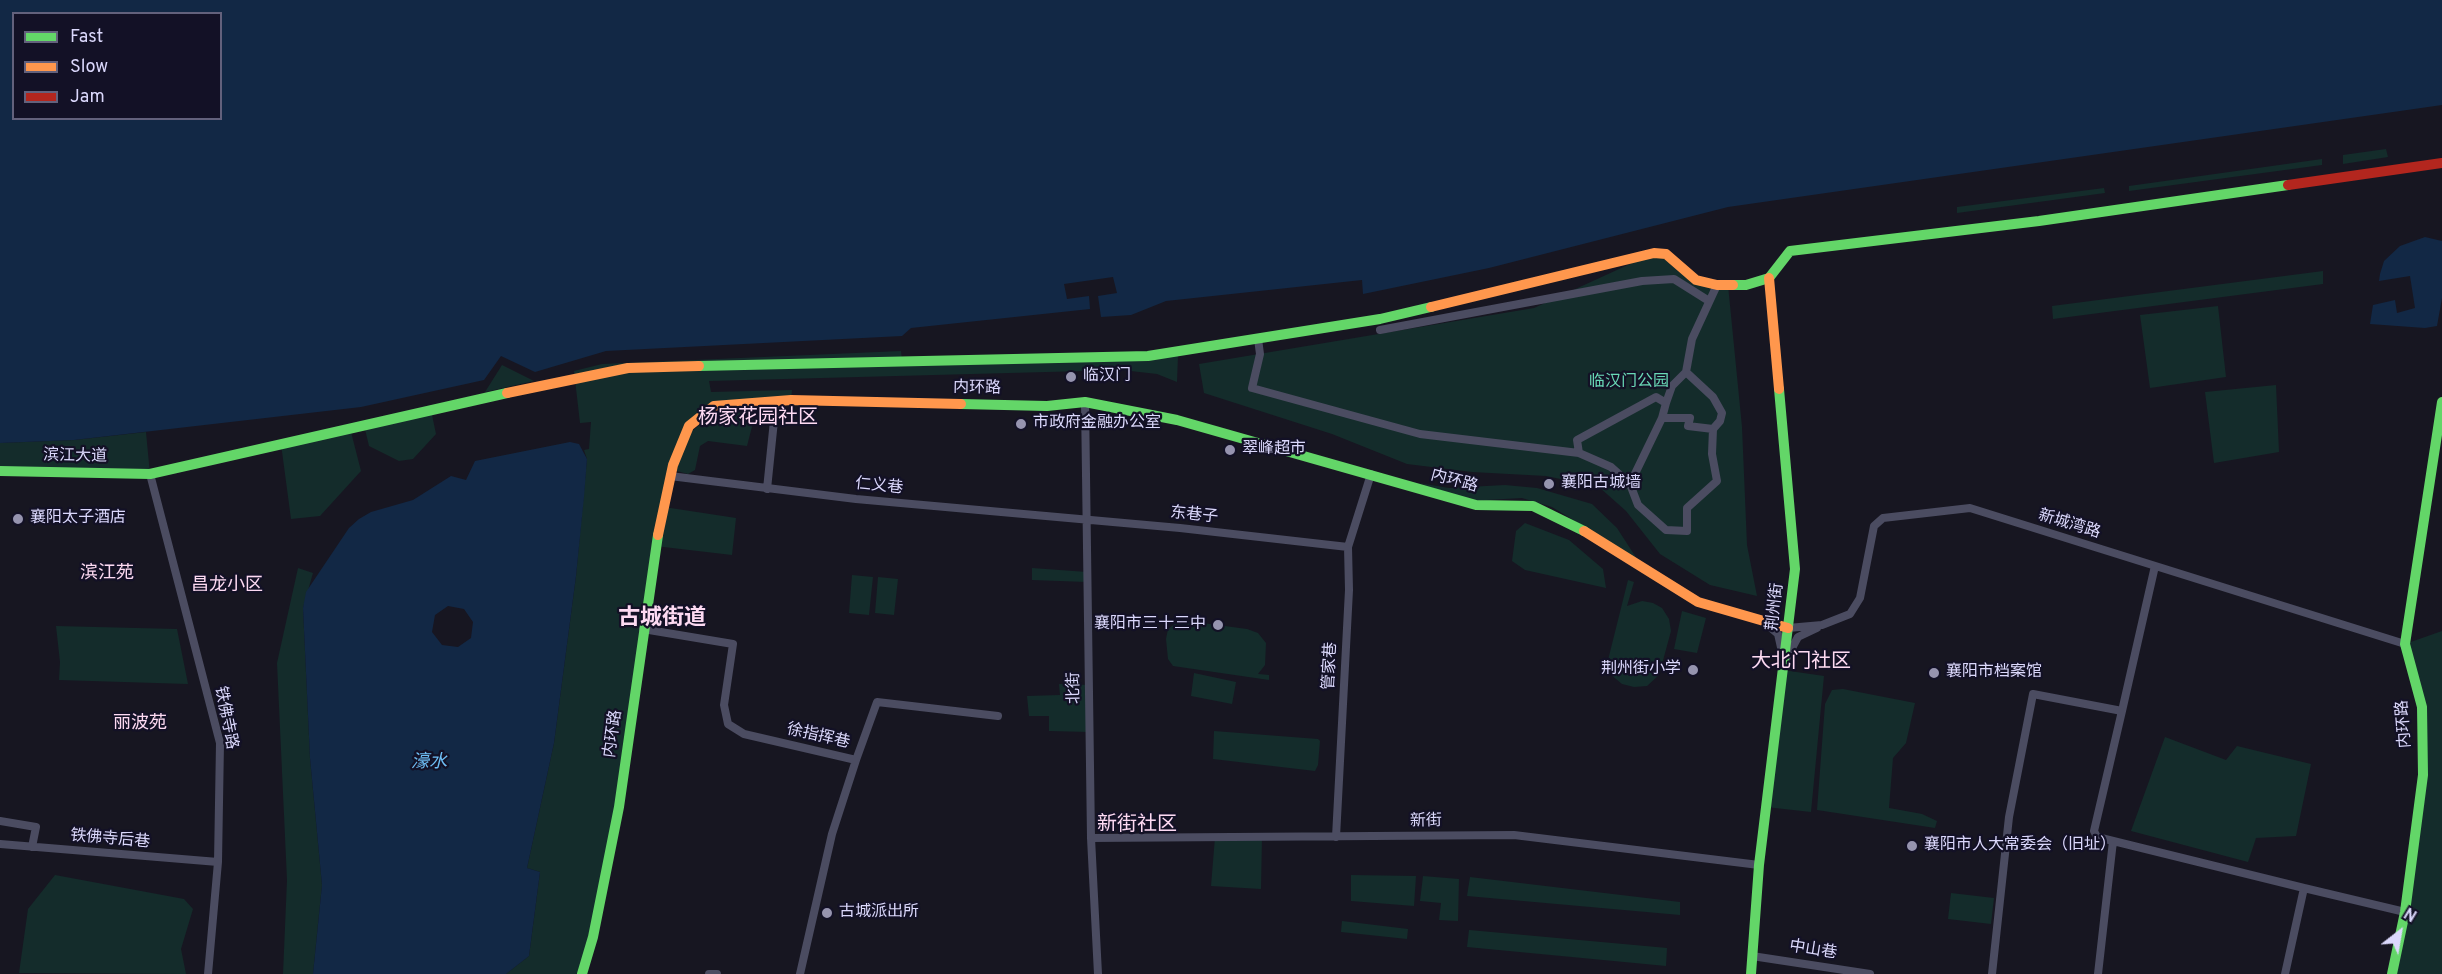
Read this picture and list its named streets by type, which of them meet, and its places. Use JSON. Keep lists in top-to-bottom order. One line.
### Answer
{"streets":{"street":["内环路","滨江大道","仁义巷","东巷子","新城湾路","荆州街","管家巷","北街","铁佛寺路","徐指挥巷","新街","铁佛寺后巷","中山巷"]},"crossings":[["内环路","仁义巷"],["内环路","新城湾路"],["内环路","荆州街"],["内环路","管家巷"],["内环路","北街"],["内环路","徐指挥巷"],["滨江大道","铁佛寺路"],["仁义巷","东巷子"],["仁义巷","北街"],["东巷子","管家巷"],["东巷子","北街"],["新城湾路","荆州街"],["荆州街","新街"],["荆州街","中山巷"],["管家巷","新街"],["北街","新街"],["铁佛寺路","铁佛寺后巷"]],"districts":["杨家花园社区","滨江苑","昌龙小区","古城街道","大北门社区","丽波苑","新街社区"],"water":["濠水"],"parks":["临汉门公园"],"places":["临汉门","市政府金融办公室","翠峰超市","襄阳古城墙","襄阳太子酒店","襄阳市三十三中","荆州街小学","襄阳市档案馆","襄阳市人大常委会（旧址）","古城派出所"],"legend":["Fast","Slow","Jam"],"north":"top right"}
